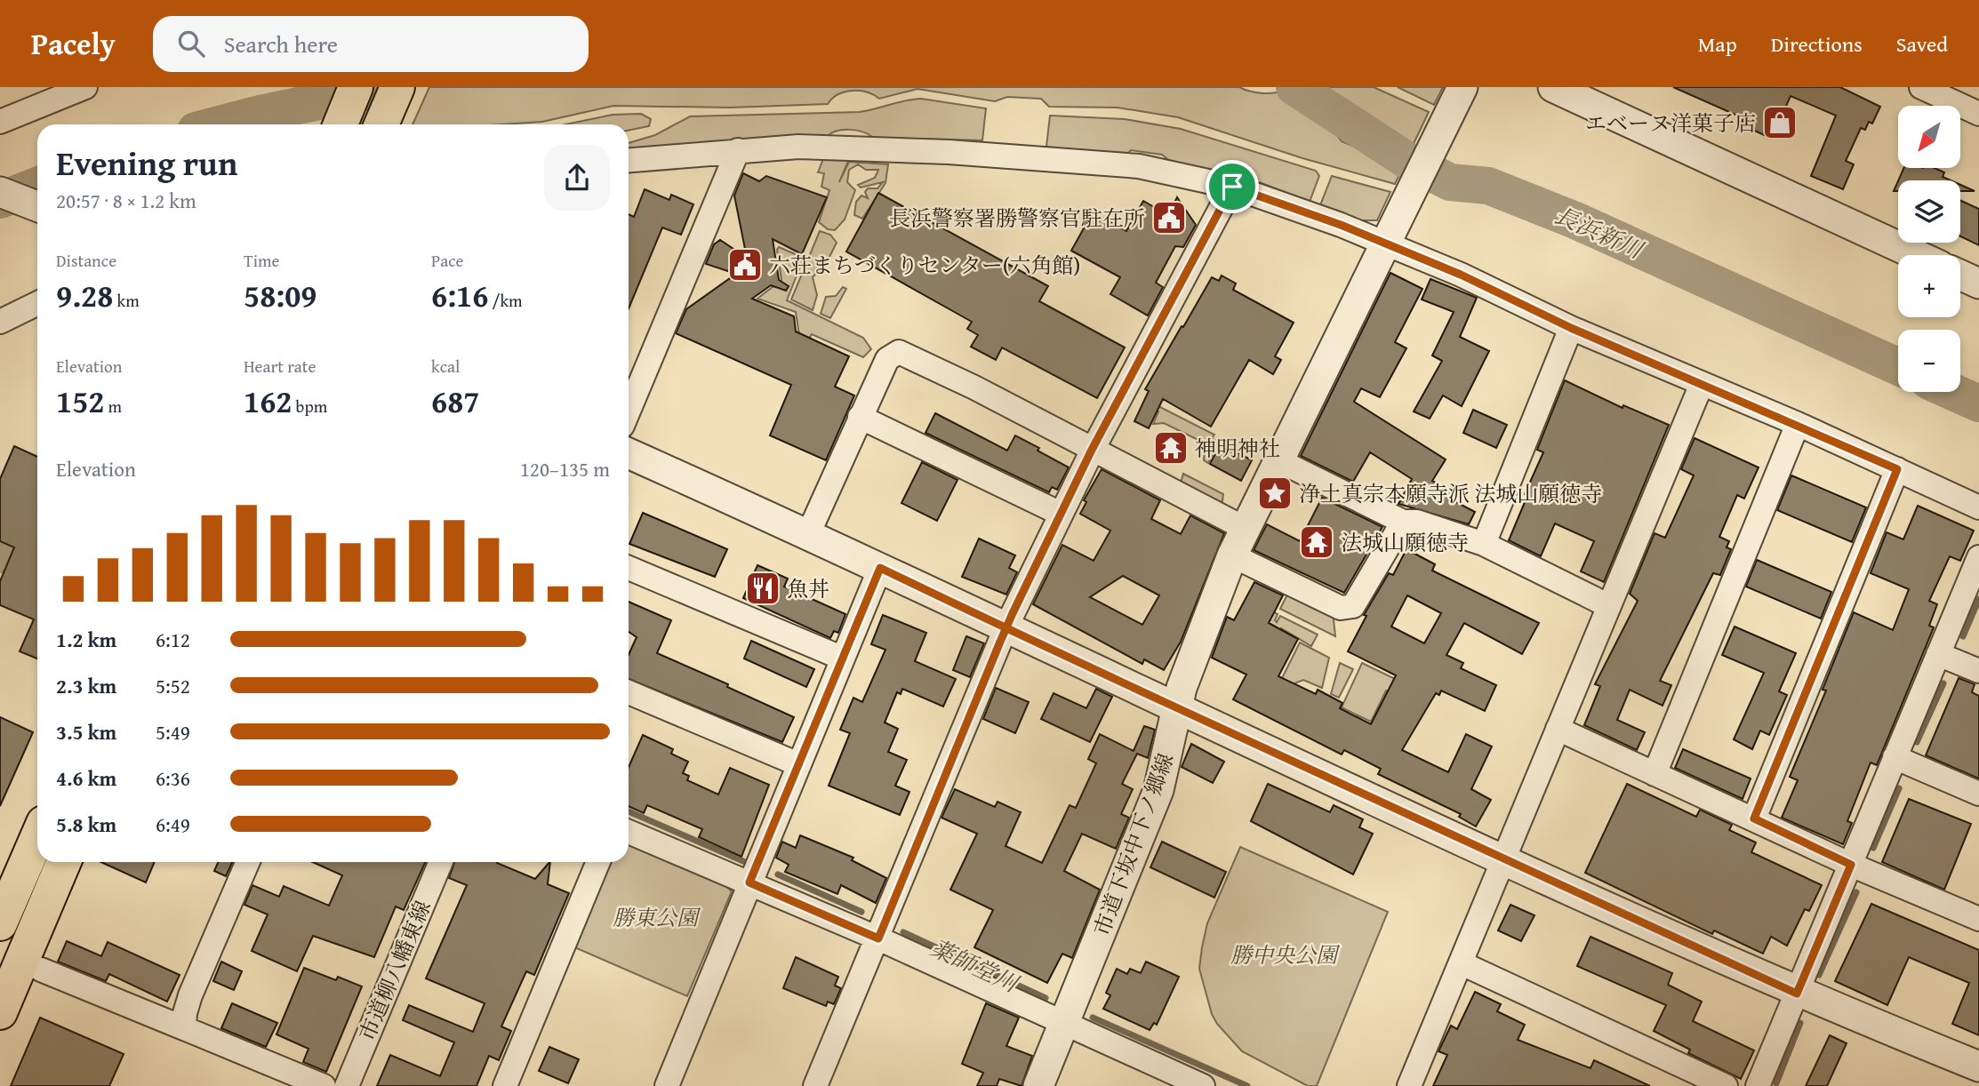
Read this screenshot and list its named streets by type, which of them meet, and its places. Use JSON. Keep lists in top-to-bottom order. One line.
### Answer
{"streets":{"street":["市道下坂中下ノ郷線","市道柳八幡東線"]},"water":["長浜新川","薬師堂川"],"parks":["勝東公園","勝中央公園"],"places":{"shop":["エベーヌ洋菓子店"],"public building":["長浜警察署勝警察官駐在所","六荘まちづくりセンター(六角館)"],"temple":["神明神社","法城山願徳寺"],"place":["浄土真宗本願寺派 法城山願徳寺"],"restaurant":["魚丼"]},"north":"bottom left","page":{"header":"Pacely","search":"Search here","nav":["Map","Directions","Saved"],"map_buttons":["+","−"],"heading":["Evening run","20:57 · 8 × 1.2 km"],"stats":[["Distance","9.28 km"],["Time","58:09"],["Pace","6:16 /km"],["Elevation","152 m"],["Heart rate","162 bpm"],["kcal","687"]],"chart":["Elevation","120–135 m"],"list":[{"name":"1.2 km","note":"6:12"},{"name":"2.3 km","note":"5:52"},{"name":"3.5 km","note":"5:49"},{"name":"4.6 km","note":"6:36"},{"name":"5.8 km","note":"6:49"}]}}
